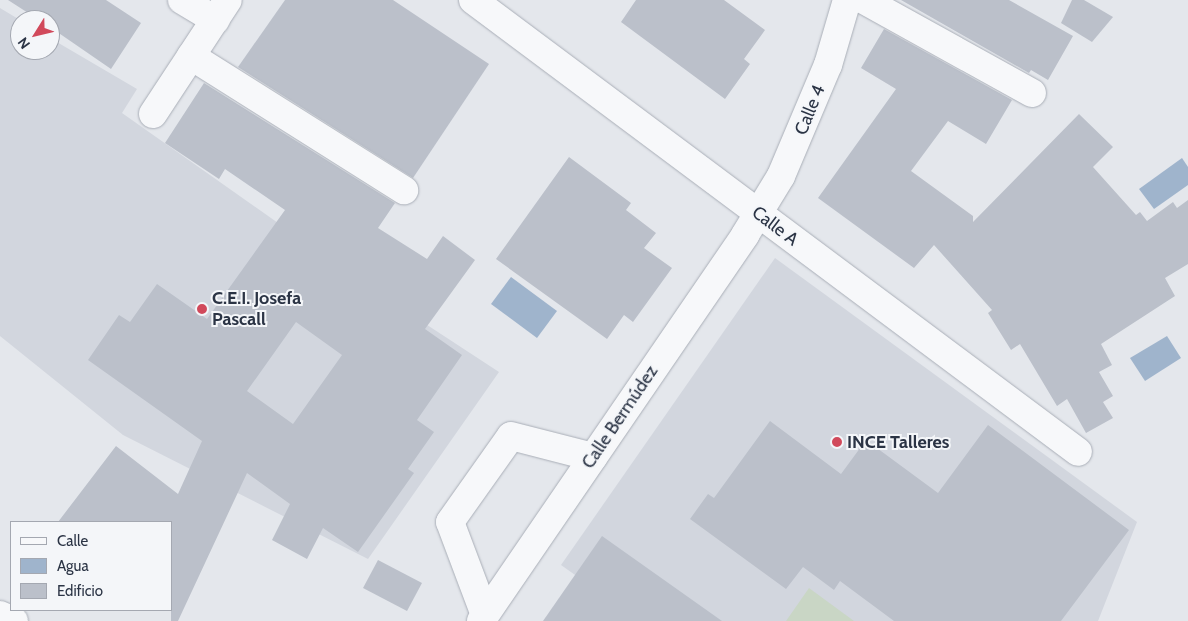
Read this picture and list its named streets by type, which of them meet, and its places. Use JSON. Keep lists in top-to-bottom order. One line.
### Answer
{"streets":{"street":["Calle 4","Calle A","Calle Bermúdez"]},"crossings":[["Calle 4","Calle A"],["Calle 4","Calle Bermúdez"],["Calle A","Calle Bermúdez"]],"places":["C.E.I. Josefa Pascall","INCE Talleres"],"legend":["Calle","Agua","Edificio"],"north":"bottom left"}
